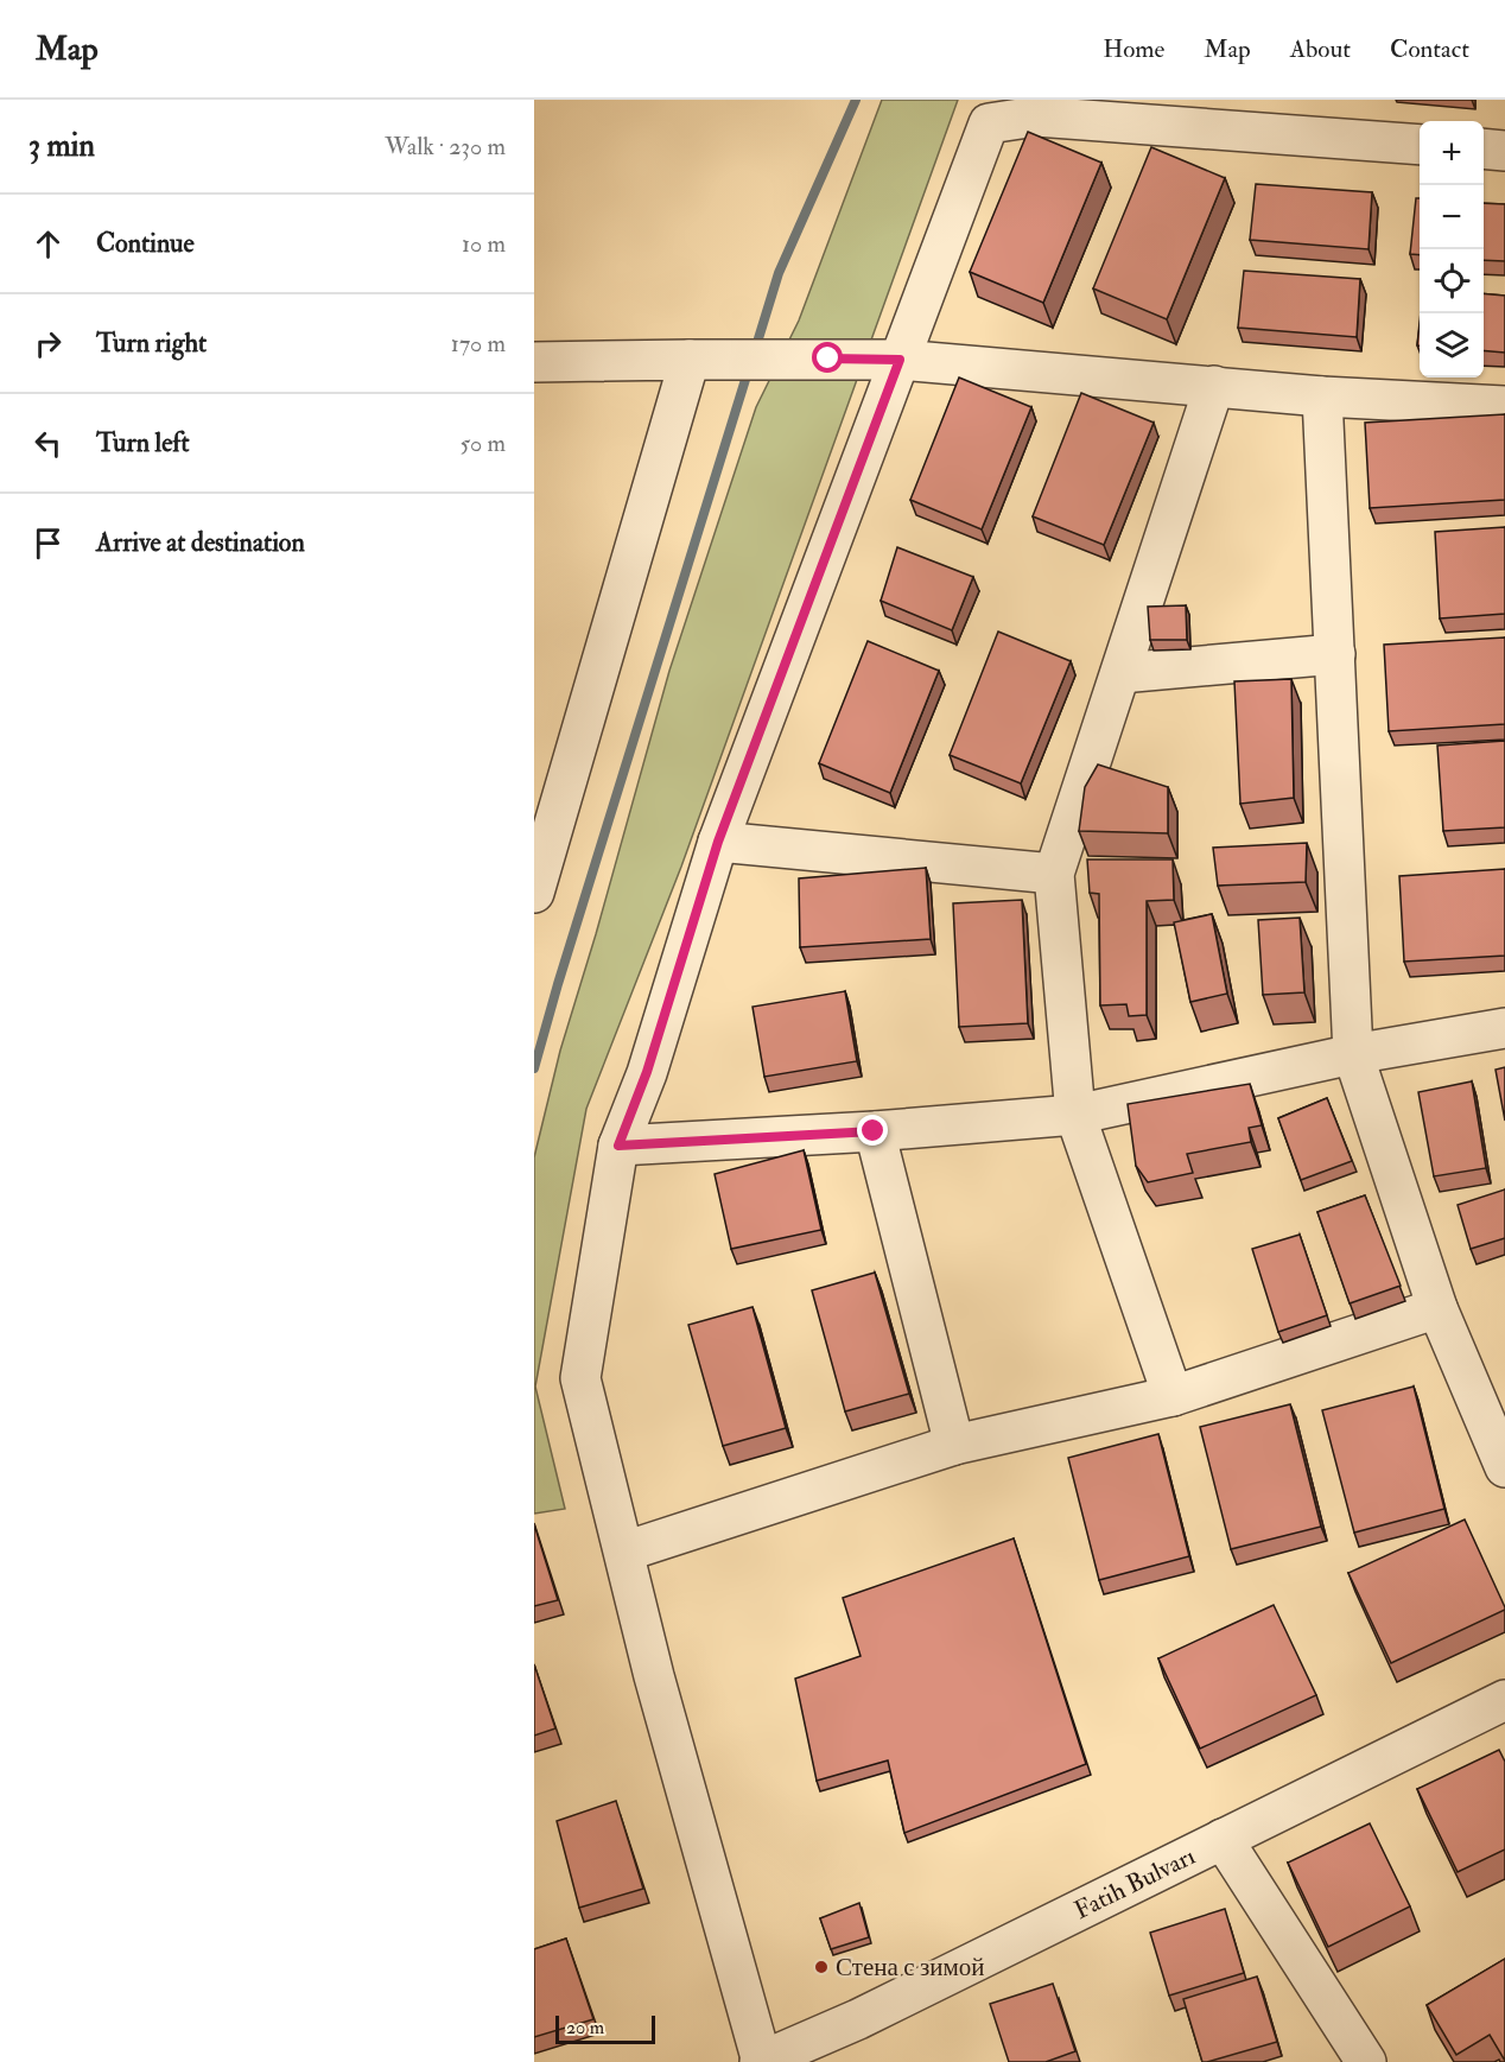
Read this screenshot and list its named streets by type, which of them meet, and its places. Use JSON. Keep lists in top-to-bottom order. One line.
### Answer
{"streets":{"street":["Fatih Bulvarı"]},"places":["Стена с зимой"],"scale_bar":"20 m","page":{"header":"Map","nav":["Home","Map","About","Contact"],"heading":["3 min","Walk · 230 m"],"map_buttons":["+","−"],"list":[["Continue","10 m"],["Turn right","170 m"],["Turn left","50 m"],"Arrive at destination"],"scale":"20 m"}}
